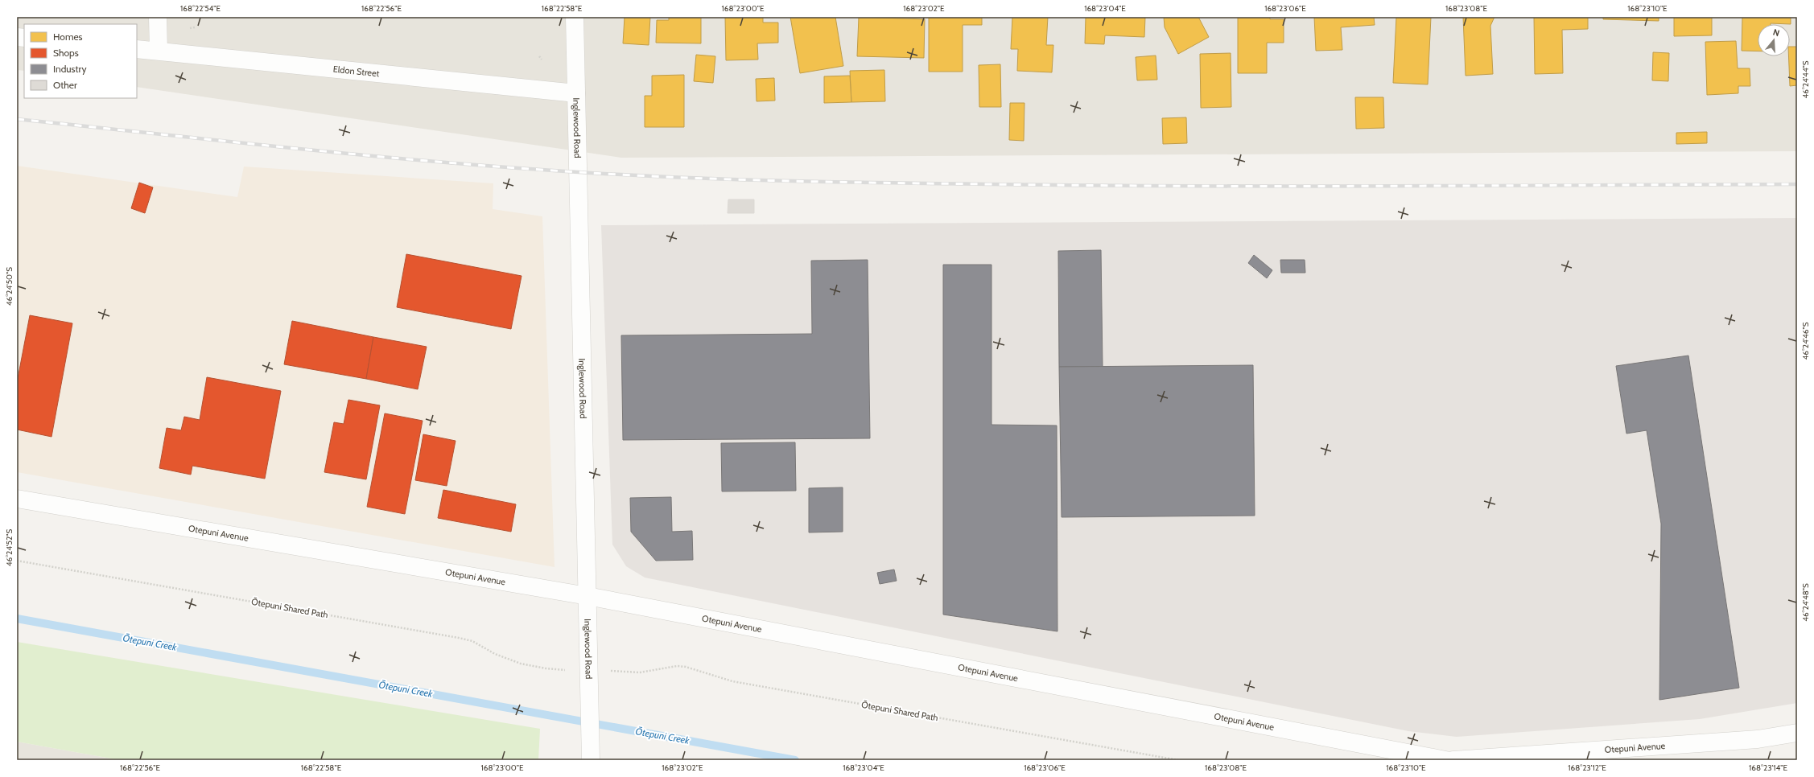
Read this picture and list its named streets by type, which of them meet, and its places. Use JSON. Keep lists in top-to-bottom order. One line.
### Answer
{"streets":{"street":["Eldon Street","Inglewood Road","Otepuni Avenue"],"path":["Ōtepuni Shared Path"]},"crossings":[["Eldon Street","Inglewood Road"],["Inglewood Road","Otepuni Avenue"]],"water":["Ōtepuni Creek"],"legend":["Homes","Shops","Industry","Other"],"north":"top","coordinates":["168°22'54\"E","168°22'56\"E","168°22'58\"E","168°23'00\"E","168°23'02\"E","168°23'04\"E","168°23'06\"E","168°23'08\"E","168°23'10\"E","46°24'44\"S","46°24'50\"S","46°24'46\"S","46°24'52\"S","46°24'48\"S","168°23'12\"E","168°23'14\"E"]}
